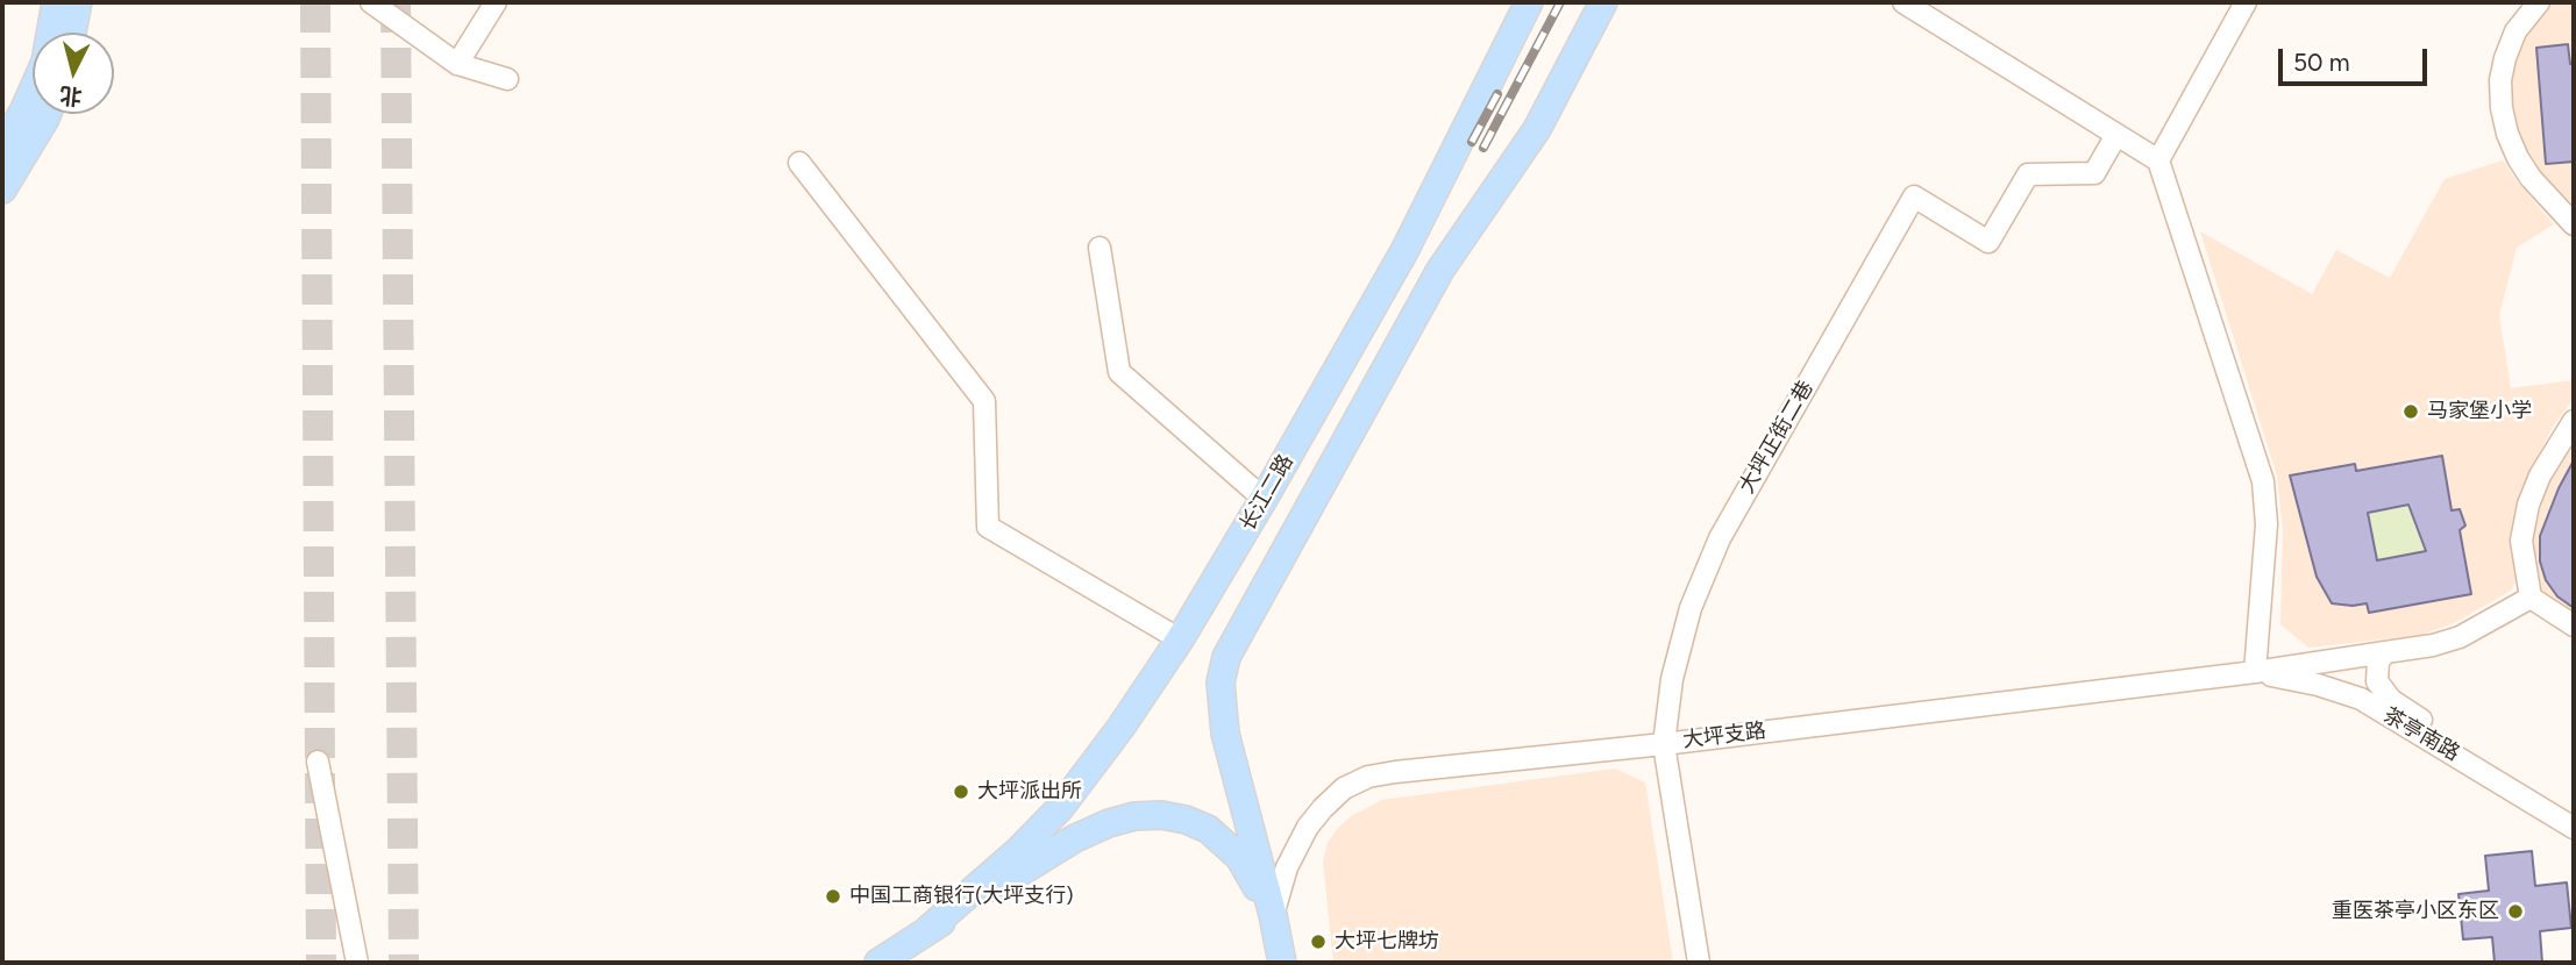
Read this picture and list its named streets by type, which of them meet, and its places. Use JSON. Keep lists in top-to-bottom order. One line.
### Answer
{"streets":{"main road":["长江二路"],"street":["大坪正街二巷","茶亭南路","大坪支路"]},"crossings":[["大坪正街二巷","大坪支路"],["长江二路","大坪支路"],["茶亭南路","大坪支路"]],"places":["马家堡小学","大坪派出所","中国工商银行(大坪支行)","重医茶亭小区东区","大坪七牌坊"],"scale_bar":"50 m","north":"bottom"}
